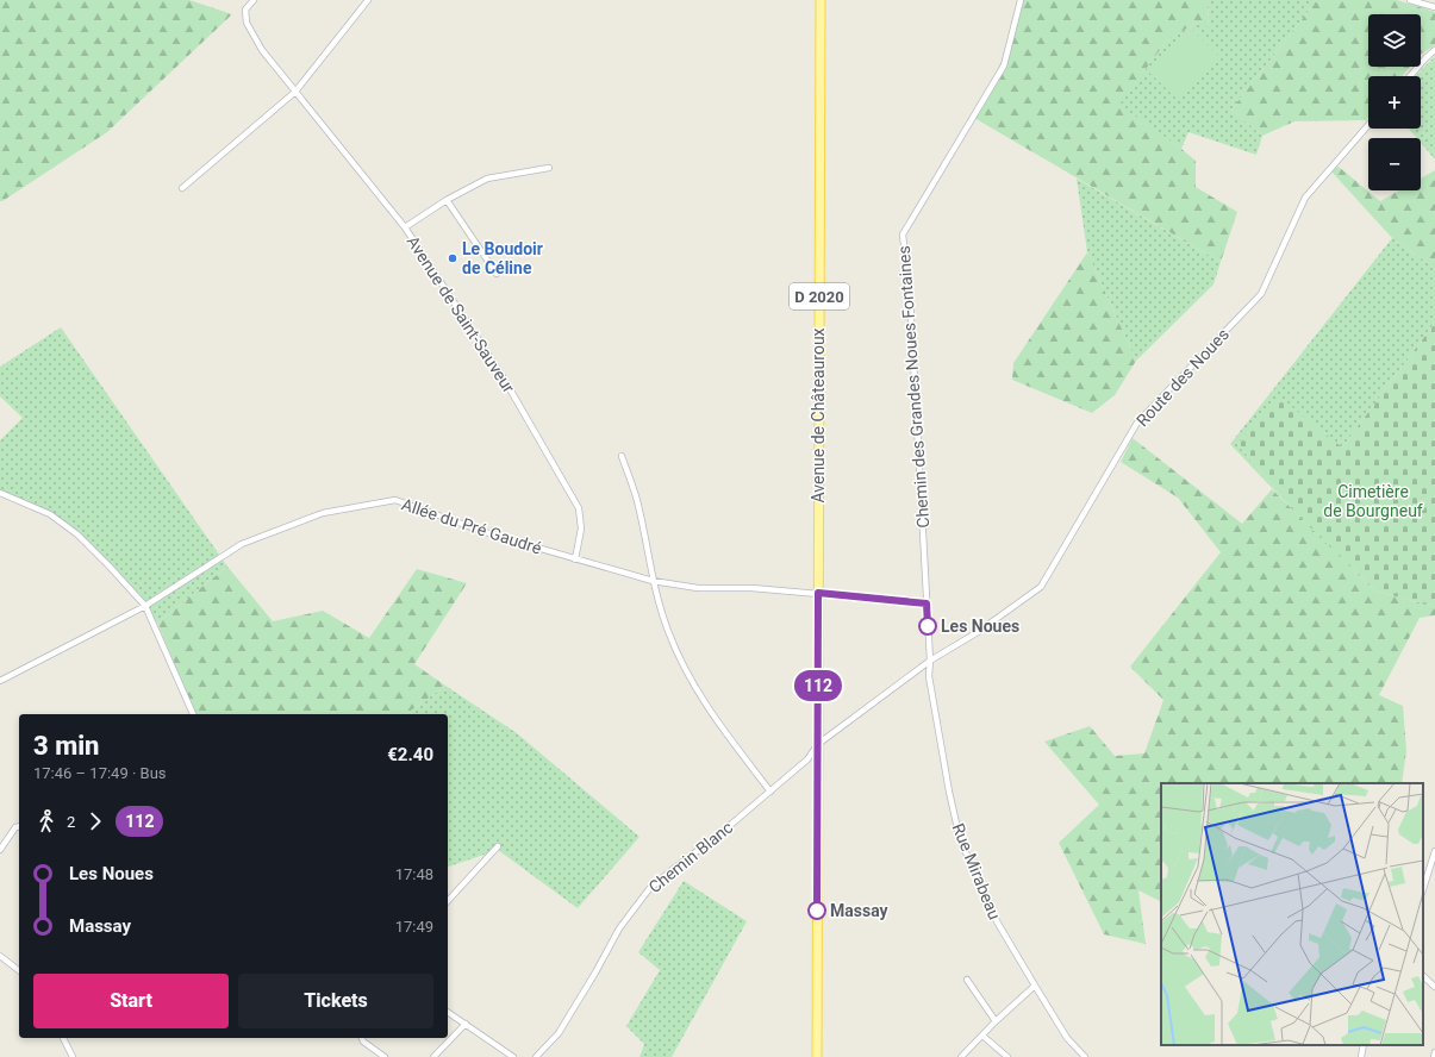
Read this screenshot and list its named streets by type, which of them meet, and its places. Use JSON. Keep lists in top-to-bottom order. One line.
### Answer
{"streets":{"main road":["D 2020","Avenue de Châteauroux"],"street":["Avenue de Saint-Sauveur","Route des Noues","Chemin des Grandes Noues Fontaines","Allée du Pré Gaudré","Chemin Blanc","Rue Mirabeau"]},"crossings":[["D 2020","Route des Noues"],["D 2020","Avenue de Châteauroux"],["D 2020","Chemin Blanc"],["Avenue de Saint-Sauveur","Allée du Pré Gaudré"],["Route des Noues","Chemin des Grandes Noues Fontaines"],["Route des Noues","Avenue de Châteauroux"],["Route des Noues","Chemin Blanc"],["Route des Noues","Rue Mirabeau"],["Chemin des Grandes Noues Fontaines","Allée du Pré Gaudré"],["Chemin des Grandes Noues Fontaines","Rue Mirabeau"],["Avenue de Châteauroux","Allée du Pré Gaudré"],["Avenue de Châteauroux","Chemin Blanc"]],"parks":["Cimetière de Bourgneuf"],"places":["Le Boudoir de Céline","Les Noues","Massay"],"lines":["bus line 112"],"page":{"on_map":"112","map_buttons":["+","−"],"heading":["3 min","17:46 – 17:49 · Bus","€2.40"],"legs":["2","112"],"list":[{"name":"Les Noues","value":"17:48"},{"name":"Massay","value":"17:49"}],"buttons":["Start","Tickets"]}}
